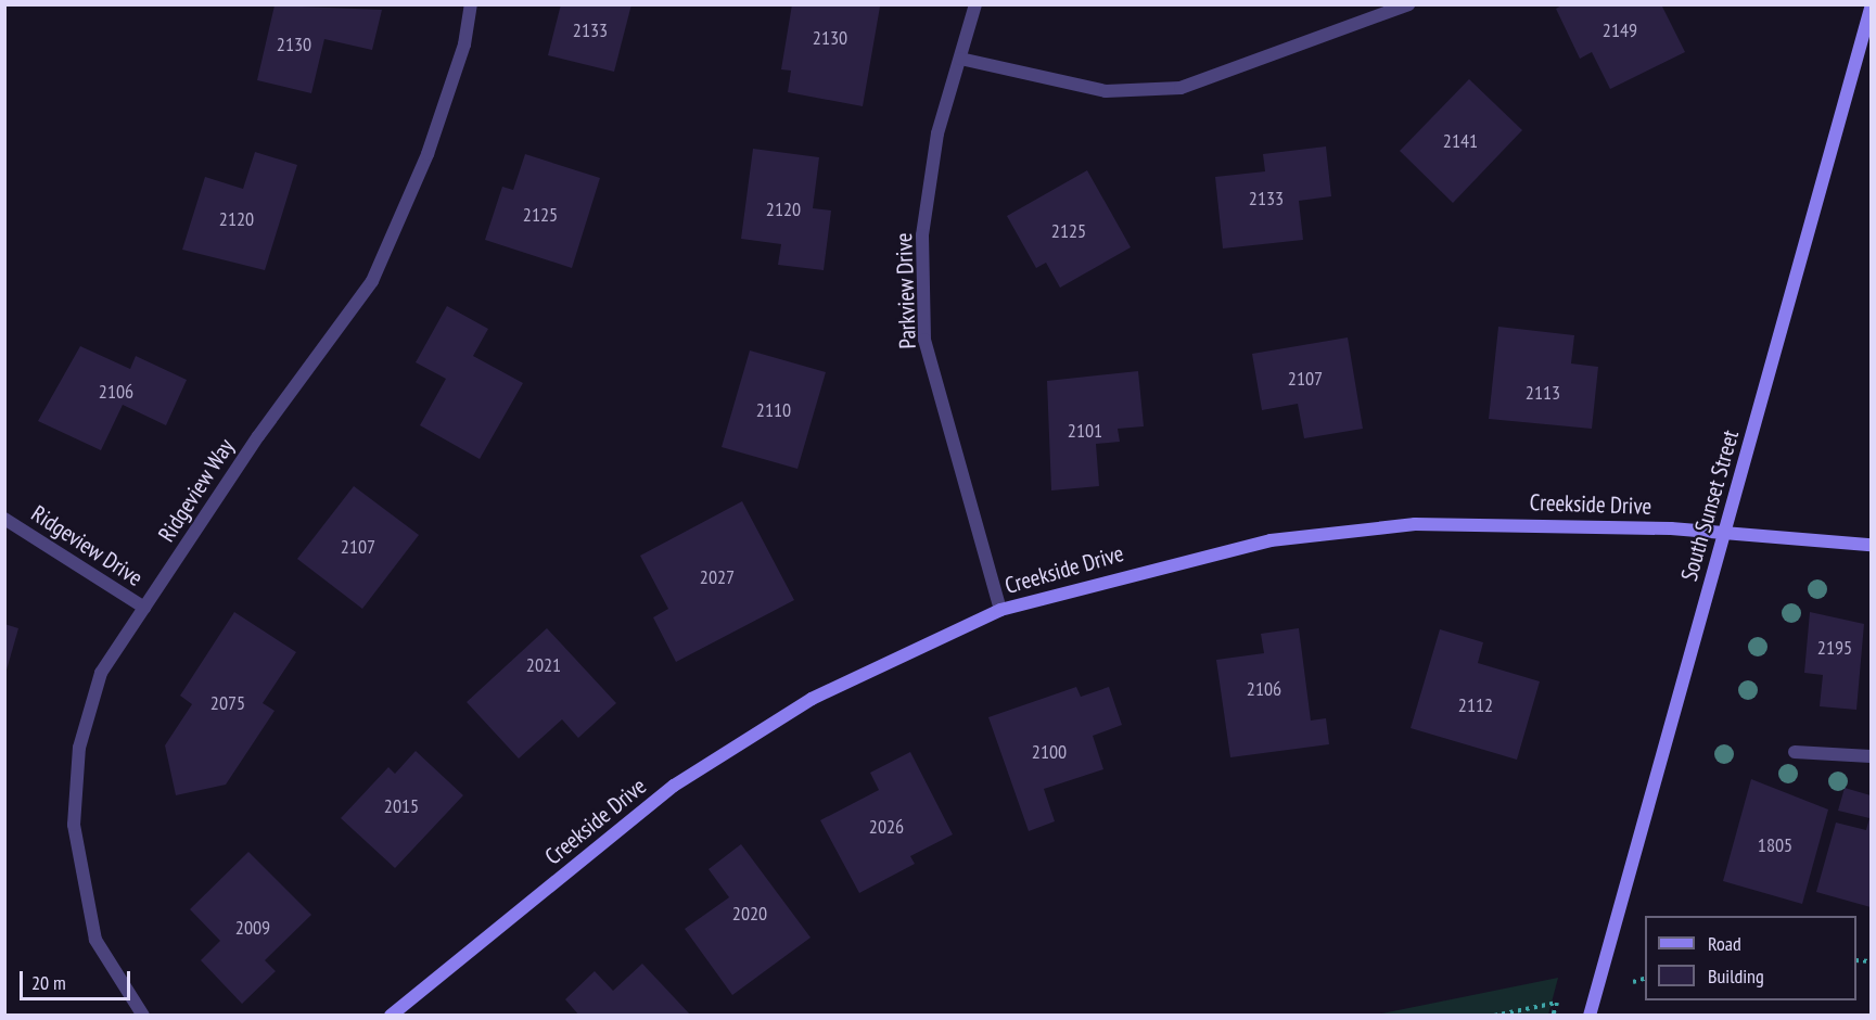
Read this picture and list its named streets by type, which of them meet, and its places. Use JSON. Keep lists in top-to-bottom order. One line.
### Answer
{"streets":{"street":["Parkview Drive","Ridgeview Way","Creekside Drive","South Sunset Street","Ridgeview Drive"]},"crossings":[["Parkview Drive","Creekside Drive"],["Ridgeview Way","Ridgeview Drive"],["Creekside Drive","South Sunset Street"]],"house_numbers":["2133","2149","2130","2130","2141","2133","2120","2125","2120","2125","2107","2106","2113","2110","2101","2107","2027","2195","2021","2106","2075","2112","2100","2015","2026","1805","2020","2009"],"legend":["Road","Building"],"scale_bar":"20 m"}
